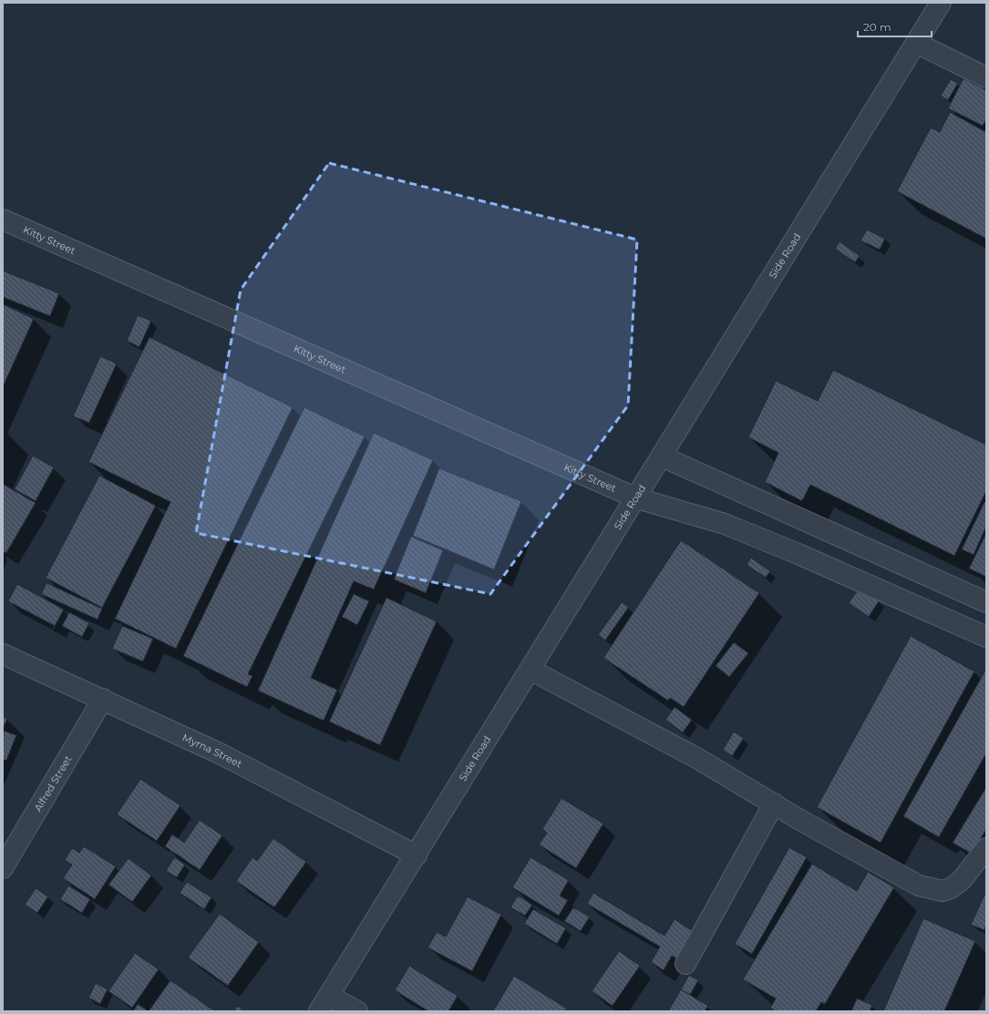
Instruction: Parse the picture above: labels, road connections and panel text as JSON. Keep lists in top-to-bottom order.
{
  "streets": {
    "street": [
      "Kitty Street",
      "Side Road",
      "Myrna Street",
      "Alfred Street"
    ]
  },
  "crossings": [
    ["Kitty Street", "Side Road"],
    ["Side Road", "Myrna Street"],
    ["Myrna Street", "Alfred Street"]
  ],
  "scale_bar": "20 m"
}
